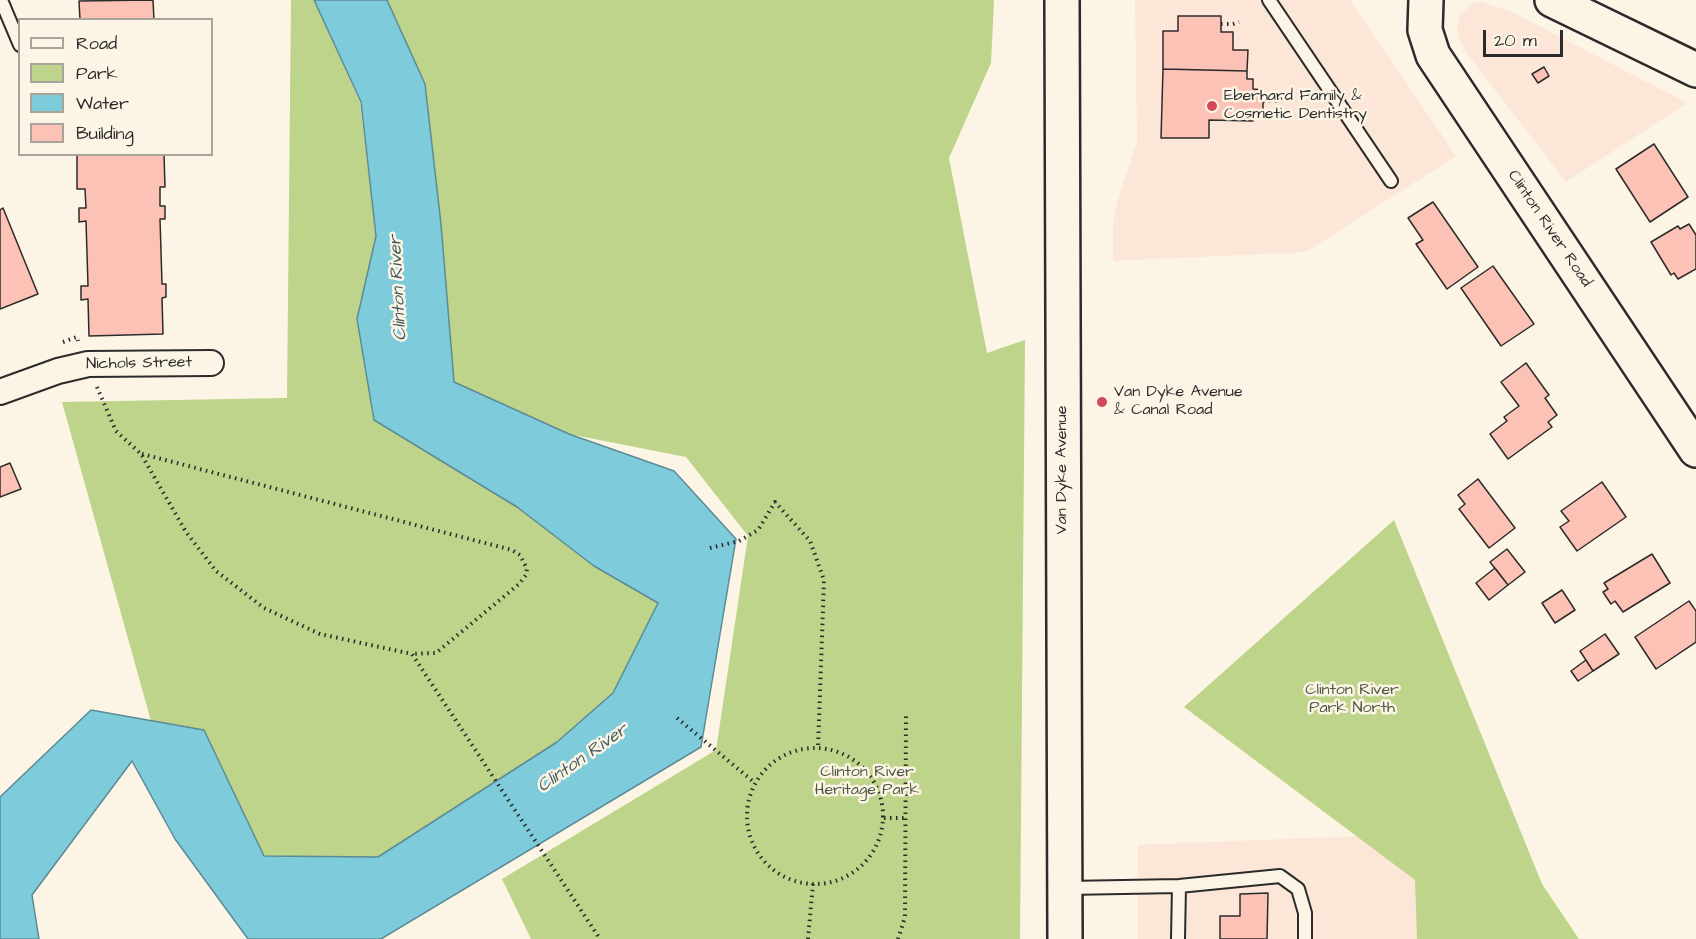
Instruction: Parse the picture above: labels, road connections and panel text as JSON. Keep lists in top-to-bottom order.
{
  "streets": {
    "main road": ["Clinton River Road", "Van Dyke Avenue"],
    "street": ["Nichols Street"]
  },
  "water": ["Clinton River"],
  "parks": ["Clinton River Park North", "Clinton River Heritage Park"],
  "places": ["Eberhard Family & Cosmetic Dentistry", "Van Dyke Avenue & Canal Road"],
  "legend": [
    "Road",
    "Park",
    "Water",
    "Building"
  ],
  "scale_bar": "20 m"
}
